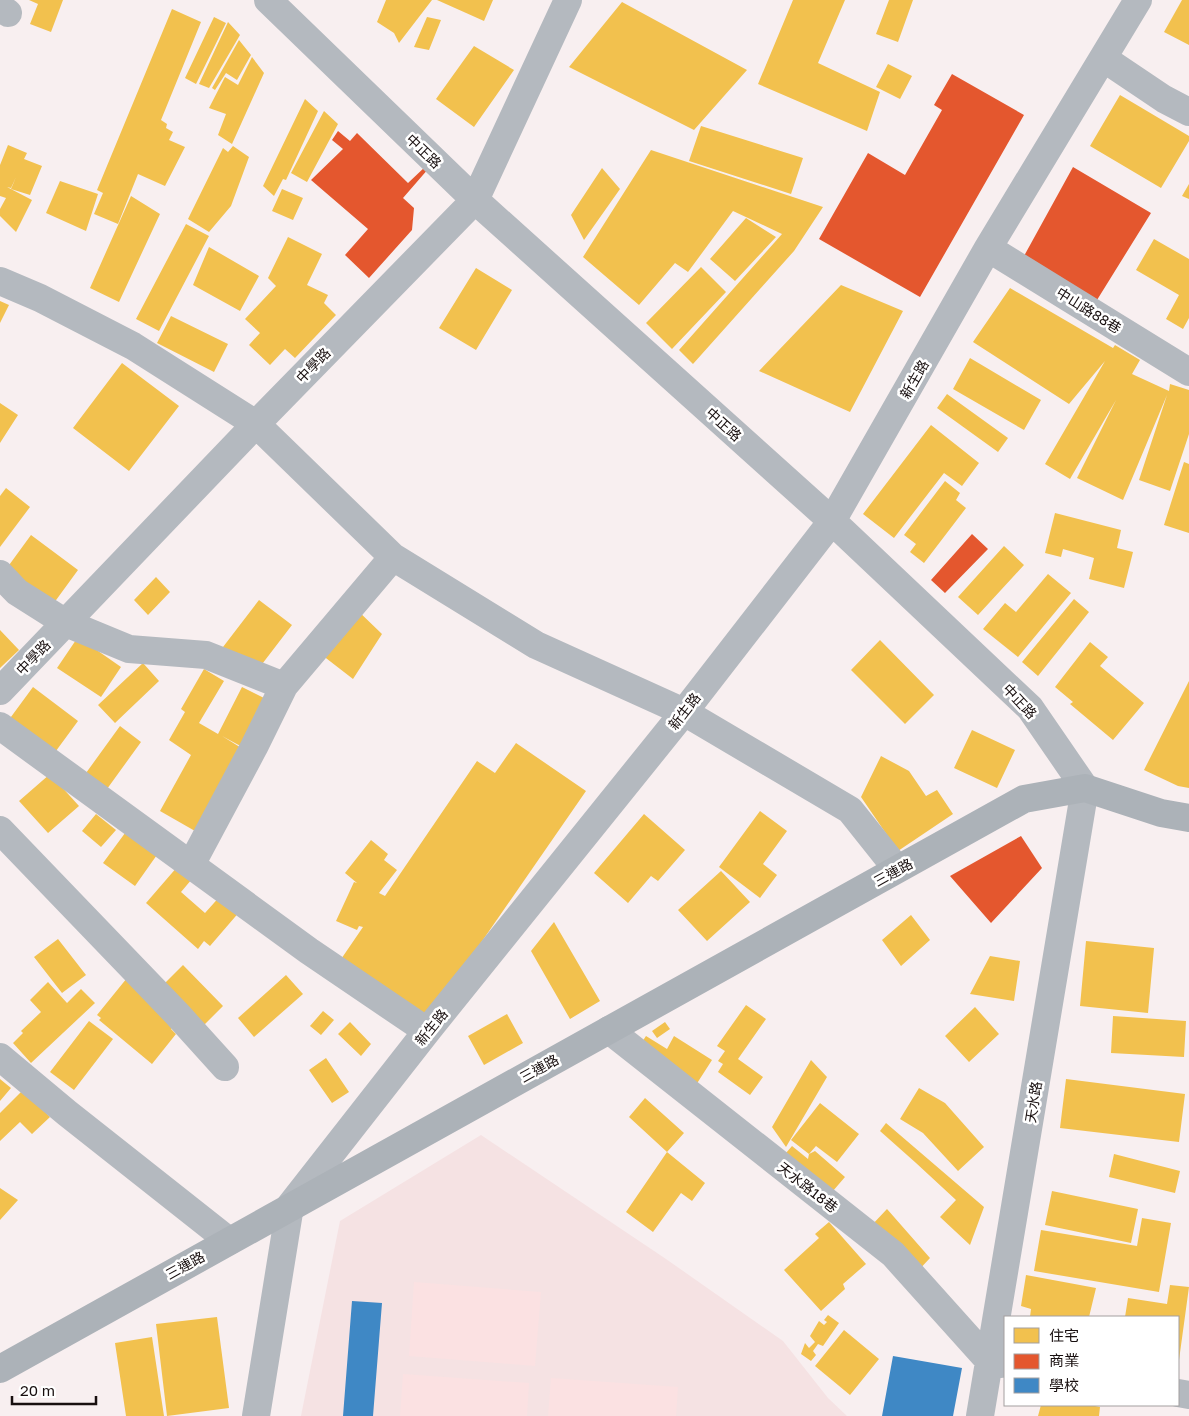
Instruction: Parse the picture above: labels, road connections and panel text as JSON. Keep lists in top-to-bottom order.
{
  "streets": {
    "main road": ["三連路"],
    "street": [
      "中正路",
      "中山路88巷",
      "中學路",
      "新生路",
      "天水路",
      "天水路18巷"
    ]
  },
  "crossings": [
    ["中正路", "中學路"],
    ["中正路", "新生路"],
    ["中正路", "三連路"],
    ["中正路", "天水路"],
    ["中山路88巷", "新生路"],
    ["新生路", "三連路"],
    ["三連路", "天水路"],
    ["三連路", "天水路18巷"],
    ["天水路", "天水路18巷"]
  ],
  "legend": ["住宅", "商業", "學校"],
  "scale_bar": "20 m"
}
